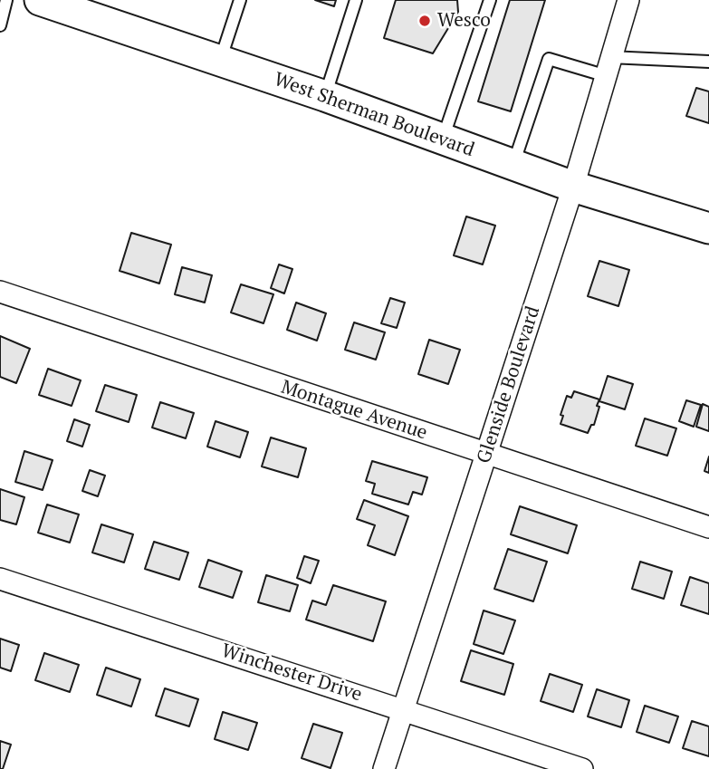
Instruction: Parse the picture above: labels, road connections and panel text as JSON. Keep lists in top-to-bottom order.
{
  "streets": {
    "main road": ["West Sherman Boulevard"],
    "street": ["Glenside Boulevard", "Montague Avenue", "Winchester Drive"]
  },
  "crossings": [
    ["West Sherman Boulevard", "Glenside Boulevard"],
    ["Glenside Boulevard", "Montague Avenue"],
    ["Glenside Boulevard", "Winchester Drive"]
  ],
  "places": ["Wesco"]
}
